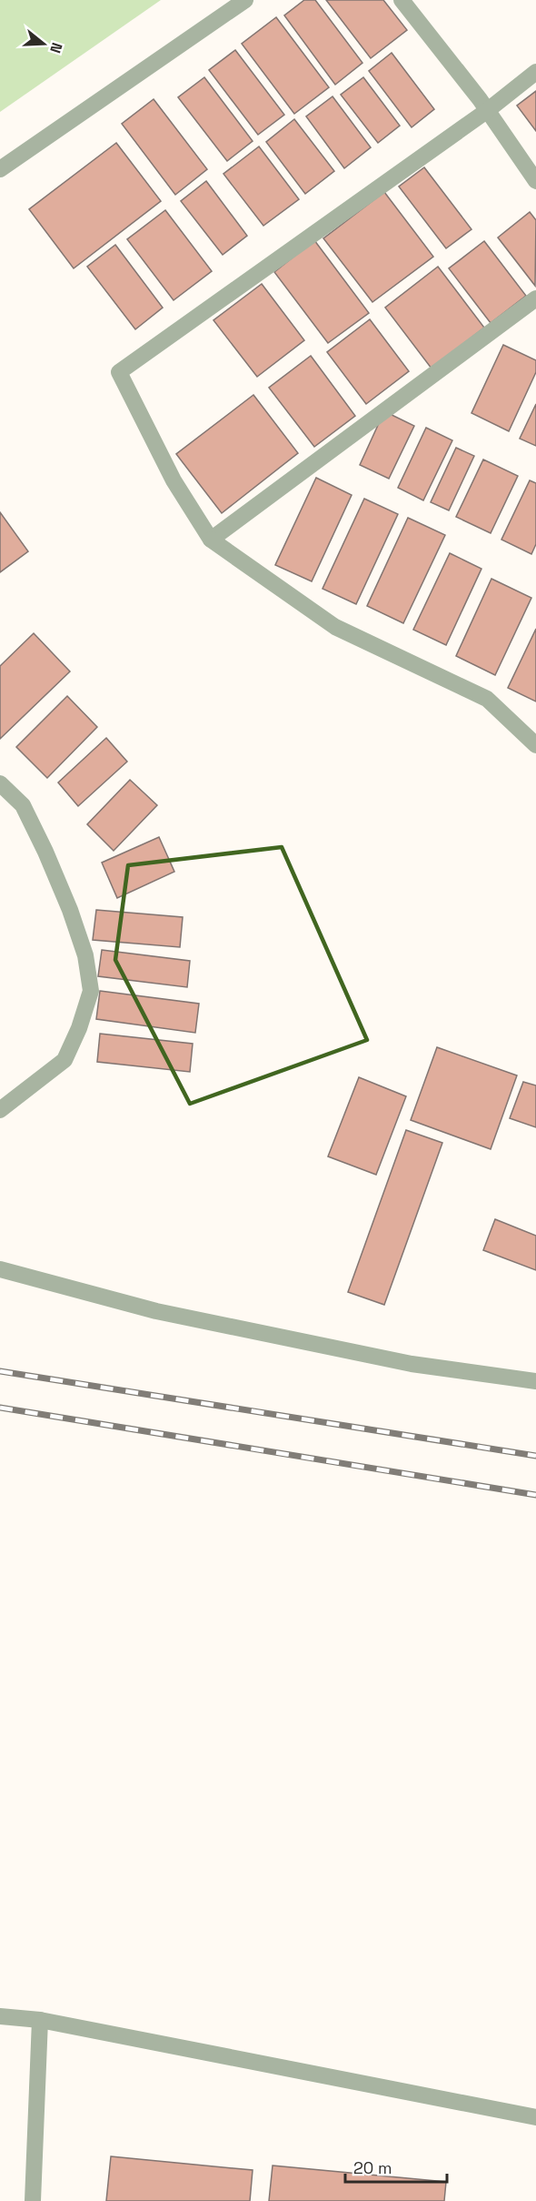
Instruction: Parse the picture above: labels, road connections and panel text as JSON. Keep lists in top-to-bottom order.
{
  "scale_bar": "20 m",
  "north": "right"
}
